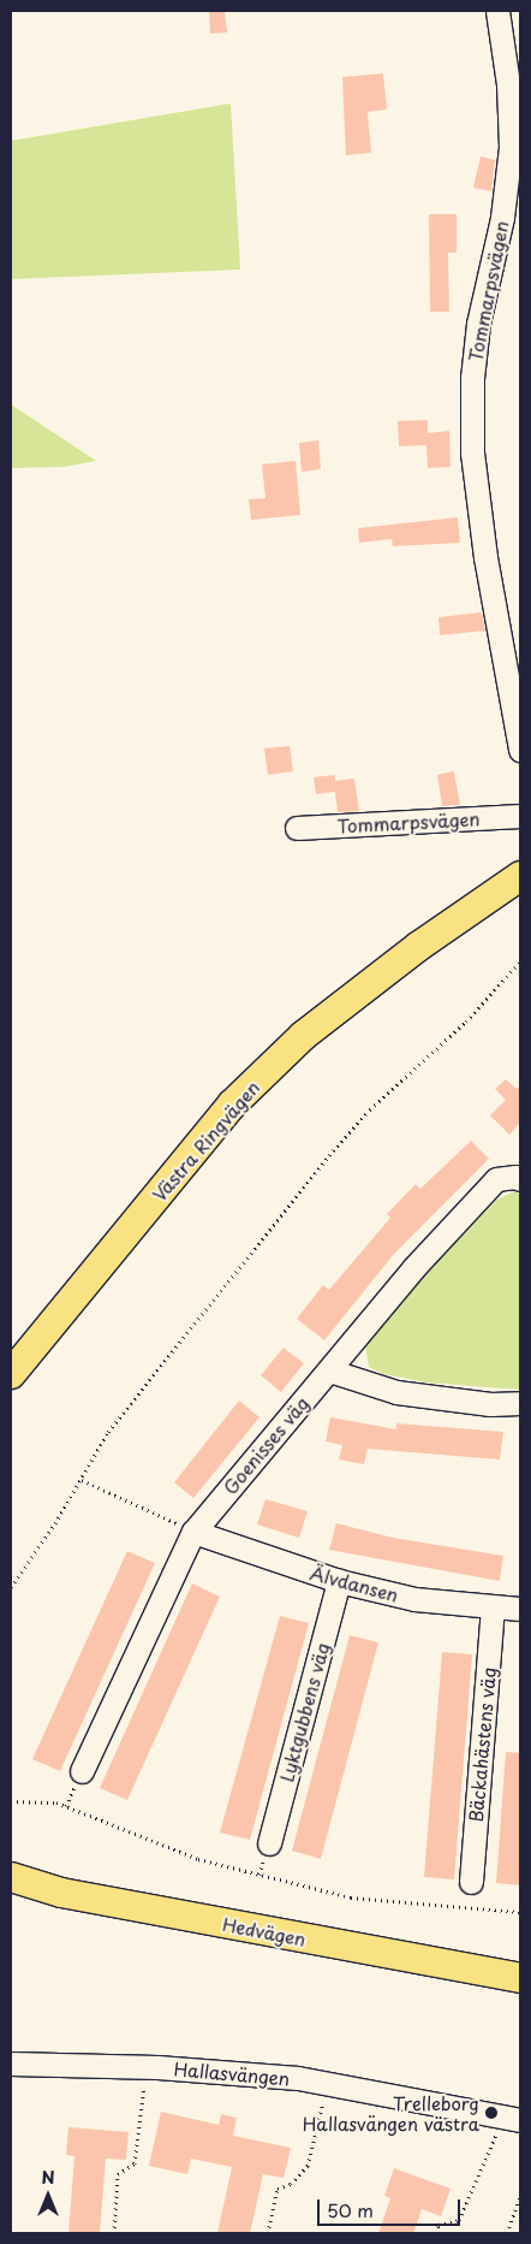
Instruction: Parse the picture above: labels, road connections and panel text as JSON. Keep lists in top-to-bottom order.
{
  "streets": {
    "main road": ["Västra Ringvägen", "Hedvägen"],
    "street": [
      "Tommarpsvägen",
      "Goenisses väg",
      "Älvdansen",
      "Lyktgubbens väg",
      "Bäckahästens väg",
      "Hallasvängen"
    ]
  },
  "crossings": [
    ["Goenisses väg", "Älvdansen"],
    ["Älvdansen", "Lyktgubbens väg"],
    ["Älvdansen", "Bäckahästens väg"]
  ],
  "places": ["Trelleborg Hallasvängen västra"],
  "scale_bar": "50 m",
  "north": "top"
}
